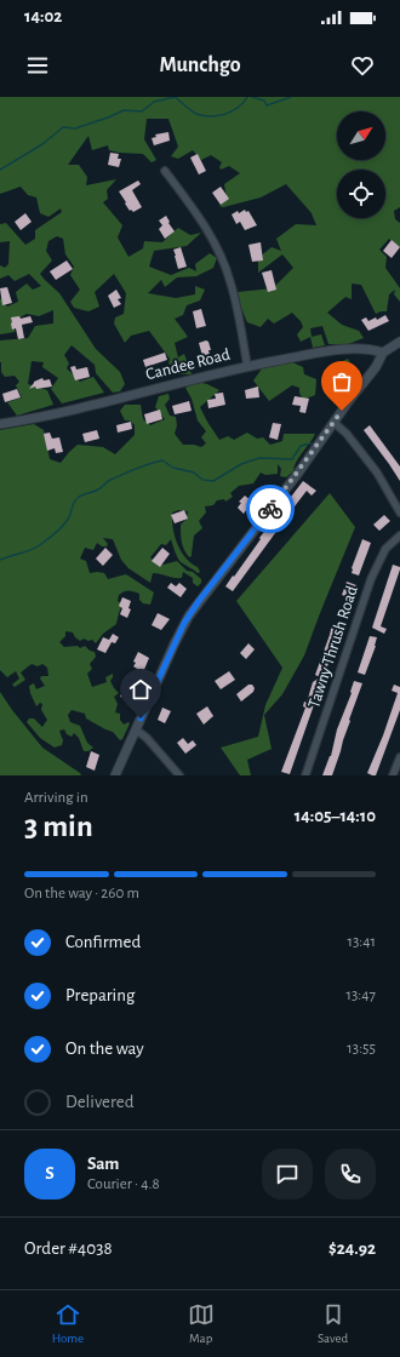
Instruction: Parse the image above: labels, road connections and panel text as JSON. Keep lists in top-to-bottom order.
{
  "streets": {
    "street": ["Candee Road", "Tawny Thrush Road"]
  },
  "north": "top right",
  "page": {
    "status": "14:02",
    "header": "Munchgo",
    "heading": ["3 min", "Arriving in", "14:05–14:10"],
    "panel": [
      "Sam",
      "Courier · 4.8",
      "Order #4038",
      "$24.92"
    ],
    "bar": "On the way · 260 m",
    "list": [
      ["Confirmed", "13:41"],
      ["Preparing", "13:47"],
      ["On the way", "13:55"],
      "Delivered"
    ],
    "round": "S",
    "tabs": ["Home", "Map", "Saved"]
  }
}
